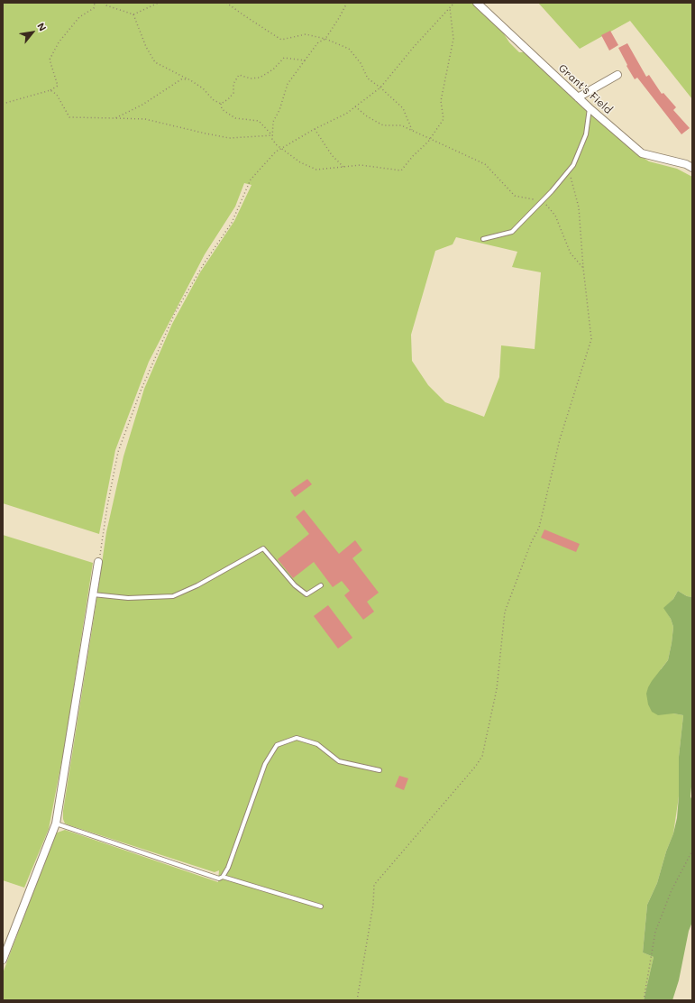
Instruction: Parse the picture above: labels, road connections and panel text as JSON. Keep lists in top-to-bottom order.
{
  "streets": {
    "street": ["Grant's Field"]
  },
  "north": "top right"
}
